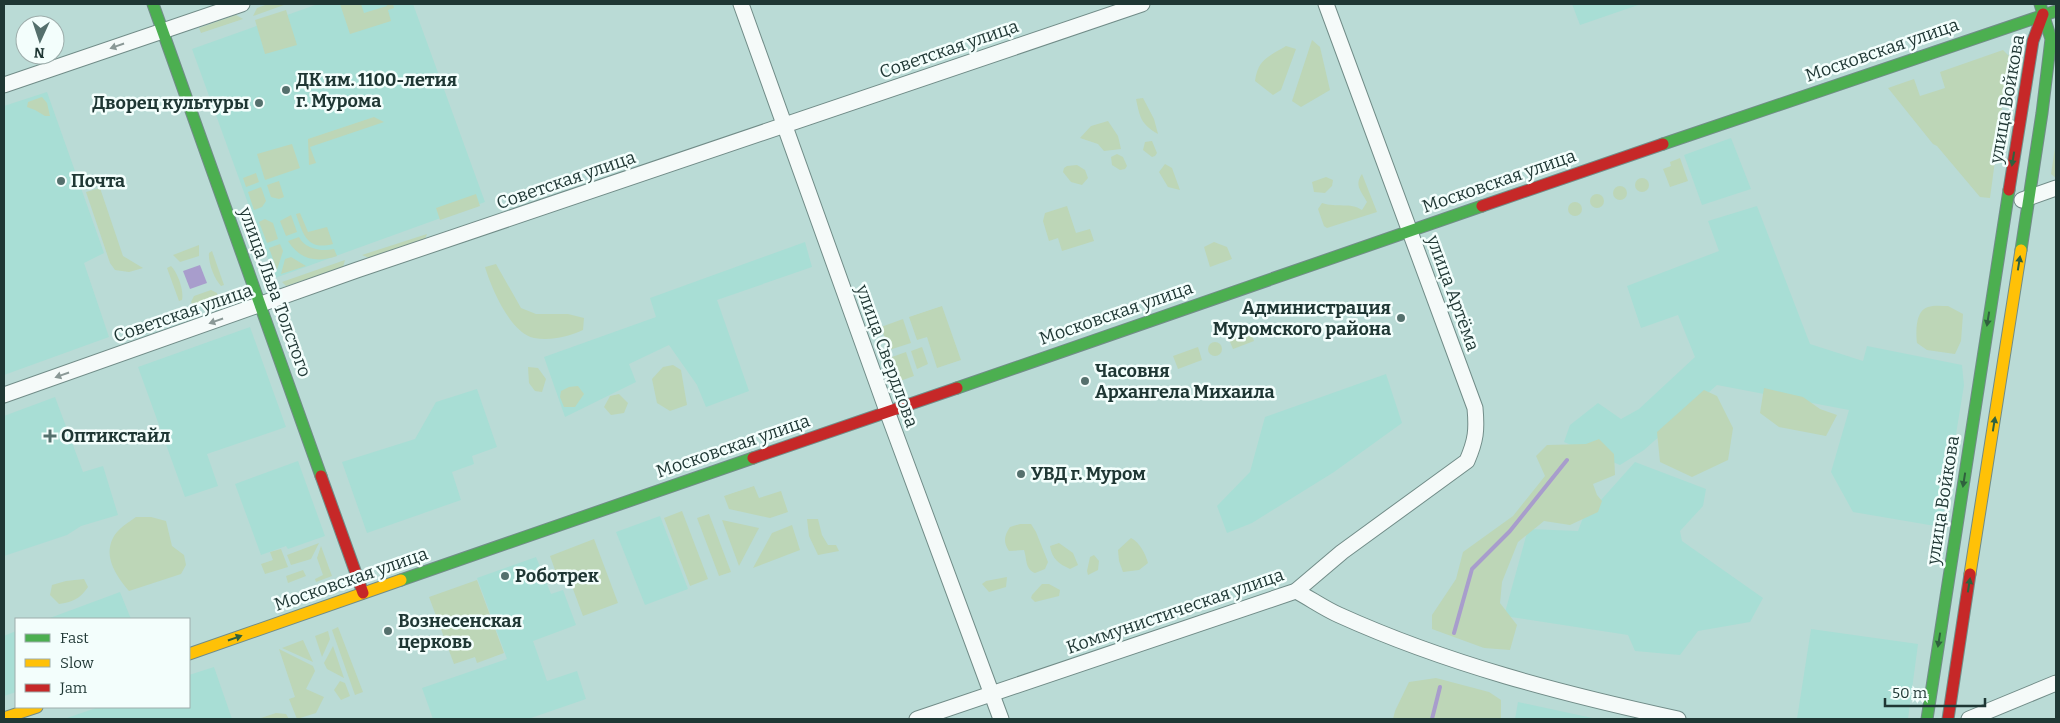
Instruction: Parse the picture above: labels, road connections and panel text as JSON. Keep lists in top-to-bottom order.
{
  "streets": {
    "street": [
      "Советская улица",
      "Московская улица",
      "улица Войкова",
      "улица Льва Толстого",
      "улица Артёма",
      "улица Свердлова",
      "Коммунистическая улица"
    ]
  },
  "crossings": [
    ["Советская улица", "улица Льва Толстого"],
    ["Советская улица", "улица Свердлова"],
    ["Московская улица", "улица Войкова"],
    ["Московская улица", "улица Льва Толстого"],
    ["Московская улица", "улица Артёма"],
    ["Московская улица", "улица Свердлова"],
    ["улица Артёма", "Коммунистическая улица"],
    ["улица Свердлова", "Коммунистическая улица"]
  ],
  "places": {
    "other": [
      "ДК им. 1100-летия г. Мурома",
      "Дворец культуры",
      "Почта",
      "Администрация Муромского района",
      "Часовня Архангела Михаила",
      "УВД г. Муром",
      "Роботрек",
      "Вознесенская церковь"
    ],
    "health": ["Оптикстайл"]
  },
  "legend": ["Fast", "Slow", "Jam"],
  "scale_bar": "50 m",
  "north": "bottom"
}
